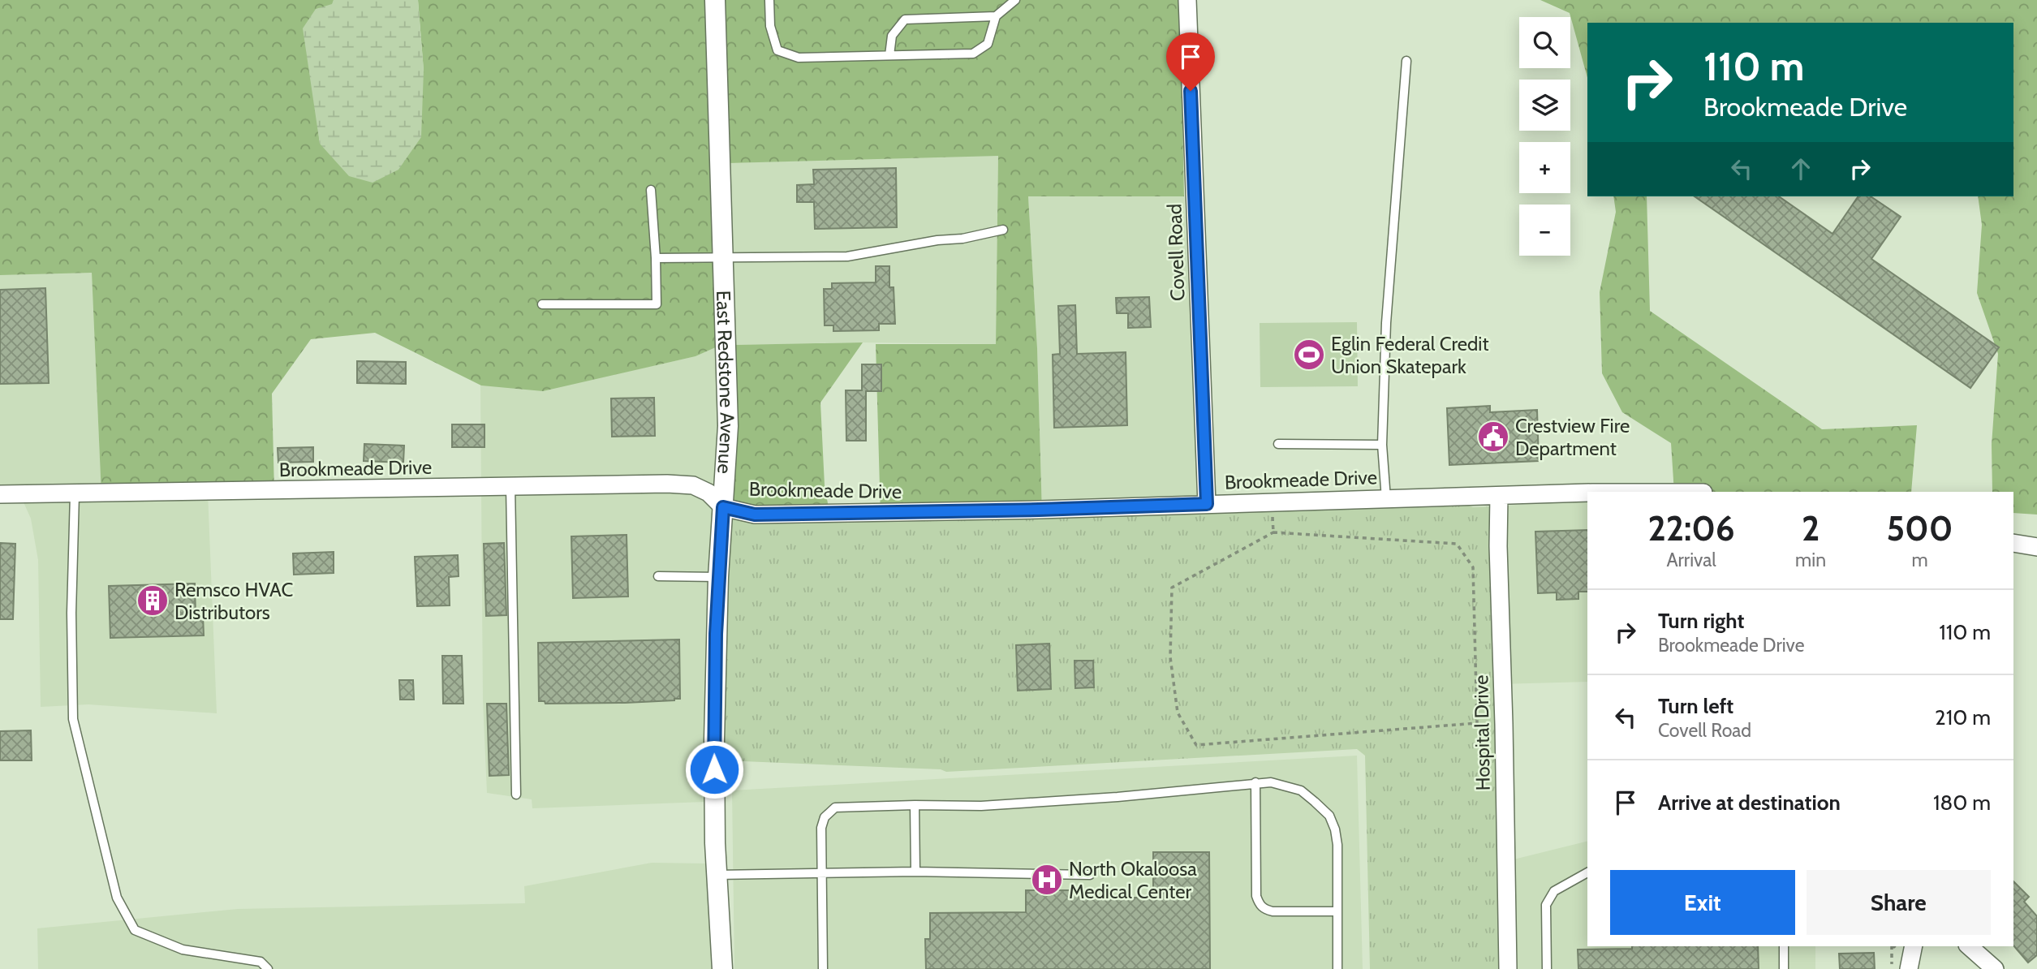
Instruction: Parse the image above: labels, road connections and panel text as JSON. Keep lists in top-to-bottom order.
{
  "streets": {
    "street": [
      "Covell Road",
      "East Redstone Avenue",
      "Brookmeade Drive",
      "Hospital Drive"
    ]
  },
  "crossings": [
    ["Covell Road", "Brookmeade Drive"],
    ["East Redstone Avenue", "Brookmeade Drive"],
    ["Brookmeade Drive", "Hospital Drive"]
  ],
  "places": {
    "sports": ["Eglin Federal Credit Union Skatepark"],
    "public building": ["Crestview Fire Department"],
    "building": ["Remsco HVAC Distributors"],
    "hospital": ["North Okaloosa Medical Center"]
  },
  "page": {
    "map_buttons": ["+", "−"],
    "turn": ["110 m", "Brookmeade Drive"],
    "eta": [
      "22:06",
      "Arrival",
      "2",
      "min",
      "500",
      "m"
    ],
    "list": [
      {
        "name": "Turn right",
        "note": "Brookmeade Drive",
        "value": "110 m"
      },
      {
        "name": "Turn left",
        "note": "Covell Road",
        "value": "210 m"
      },
      {
        "name": "Arrive at destination",
        "value": "180 m"
      }
    ],
    "buttons": ["Exit", "Share"]
  }
}
